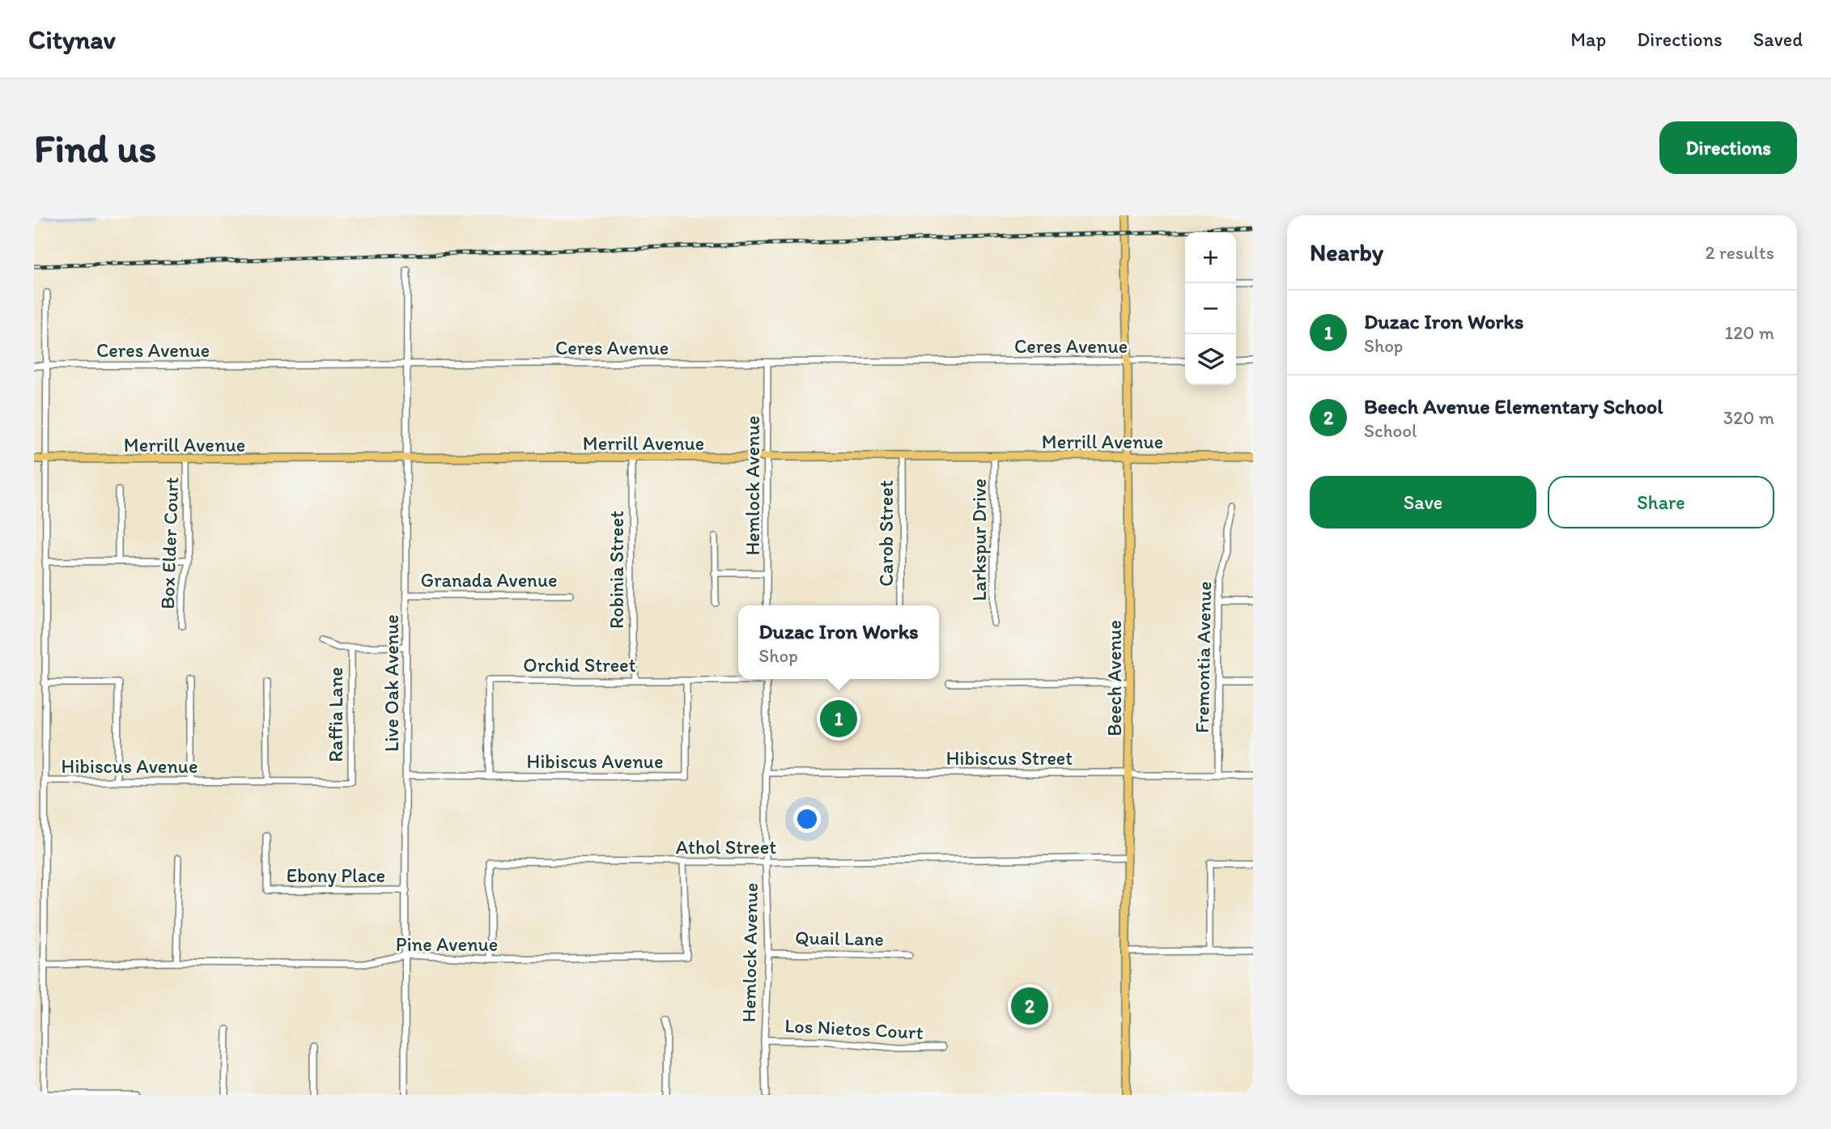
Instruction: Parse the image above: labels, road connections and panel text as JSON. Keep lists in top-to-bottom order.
{
  "streets": {
    "main road": ["Merrill Avenue", "Beech Avenue"],
    "street": [
      "Ceres Avenue",
      "Hemlock Avenue",
      "Carob Street",
      "Larkspur Drive",
      "Box Elder Court",
      "Robinia Street",
      "Granada Avenue",
      "Fremontia Avenue",
      "Orchid Street",
      "Live Oak Avenue",
      "Raffia Lane",
      "Hibiscus Street",
      "Hibiscus Avenue",
      "Athol Street",
      "Ebony Place",
      "Quail Lane",
      "Pine Avenue",
      "Los Nietos Court"
    ]
  },
  "crossings": [
    ["Ceres Avenue", "Hemlock Avenue"],
    ["Ceres Avenue", "Beech Avenue"],
    ["Ceres Avenue", "Live Oak Avenue"],
    ["Merrill Avenue", "Hemlock Avenue"],
    ["Merrill Avenue", "Carob Street"],
    ["Merrill Avenue", "Larkspur Drive"],
    ["Merrill Avenue", "Box Elder Court"],
    ["Merrill Avenue", "Robinia Street"],
    ["Merrill Avenue", "Beech Avenue"],
    ["Merrill Avenue", "Live Oak Avenue"],
    ["Hemlock Avenue", "Hibiscus Street"],
    ["Hemlock Avenue", "Athol Street"],
    ["Hemlock Avenue", "Quail Lane"],
    ["Hemlock Avenue", "Los Nietos Court"],
    ["Robinia Street", "Orchid Street"],
    ["Granada Avenue", "Live Oak Avenue"],
    ["Fremontia Avenue", "Hibiscus Street"],
    ["Orchid Street", "Hibiscus Avenue"],
    ["Beech Avenue", "Hibiscus Street"],
    ["Beech Avenue", "Athol Street"],
    ["Live Oak Avenue", "Hibiscus Avenue"],
    ["Live Oak Avenue", "Ebony Place"],
    ["Live Oak Avenue", "Pine Avenue"],
    ["Raffia Lane", "Hibiscus Avenue"],
    ["Athol Street", "Pine Avenue"]
  ],
  "page": {
    "header": "Citynav",
    "nav": ["Map", "Directions", "Saved"],
    "buttons": [
      "Directions",
      ["Save", "Share"]
    ],
    "title": "Find us",
    "heading": ["Nearby", "2 results"],
    "map_buttons": ["+", "−"],
    "list": [
      {
        "mark": "1",
        "name": "Duzac Iron Works",
        "note": "Shop",
        "value": "120 m"
      },
      {
        "mark": "2",
        "name": "Beech Avenue Elementary School",
        "note": "School",
        "value": "320 m"
      }
    ],
    "popup": ["Duzac Iron Works", "Shop"],
    "pins": ["1", "2"]
  }
}
